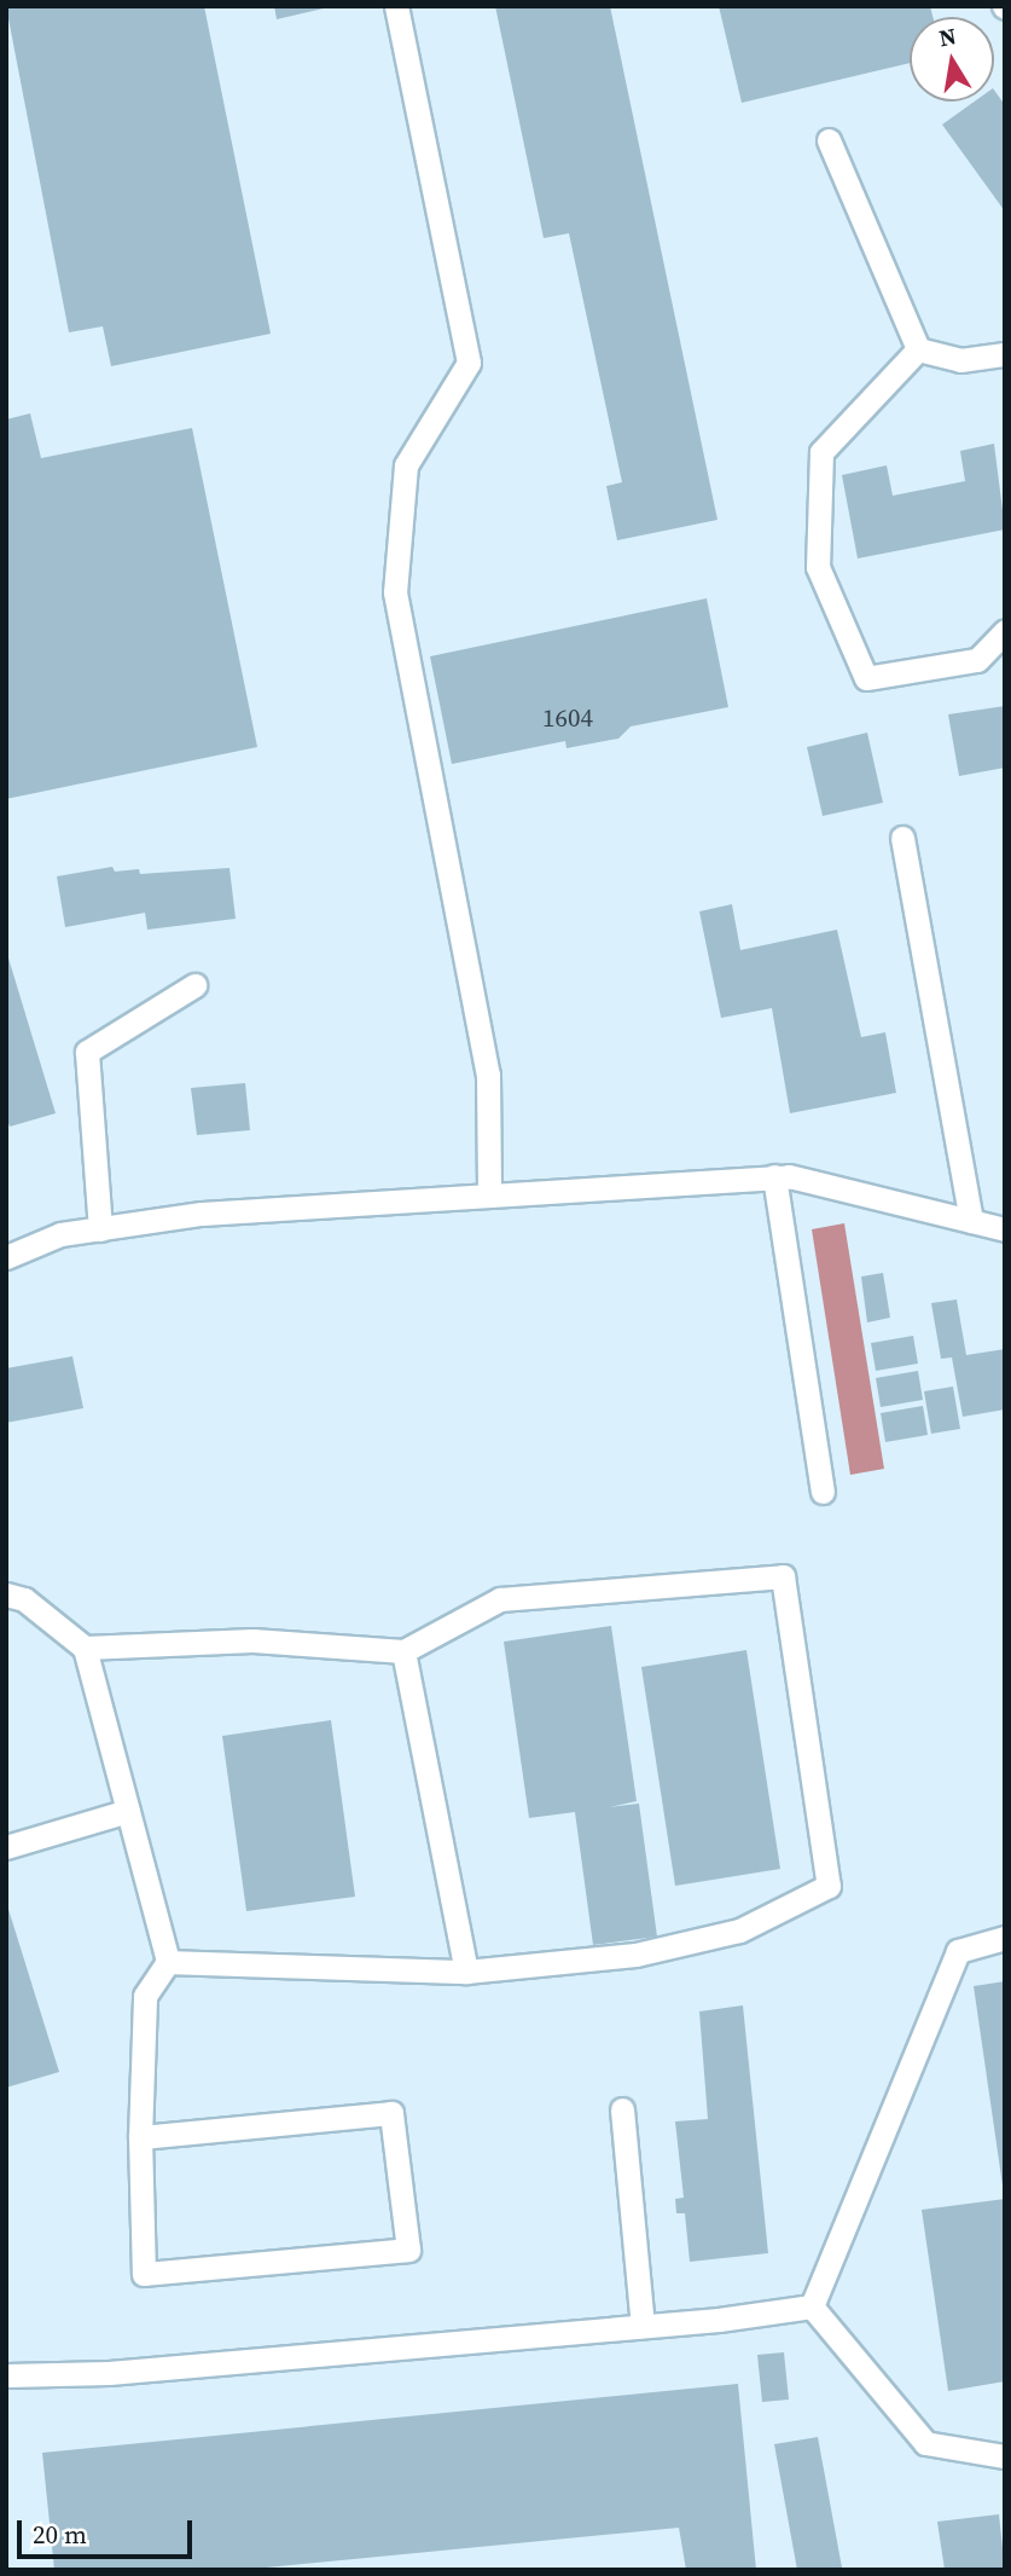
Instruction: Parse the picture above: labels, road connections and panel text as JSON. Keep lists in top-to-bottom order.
{
  "house_numbers": ["1604"],
  "scale_bar": "20 m",
  "north": "top"
}
